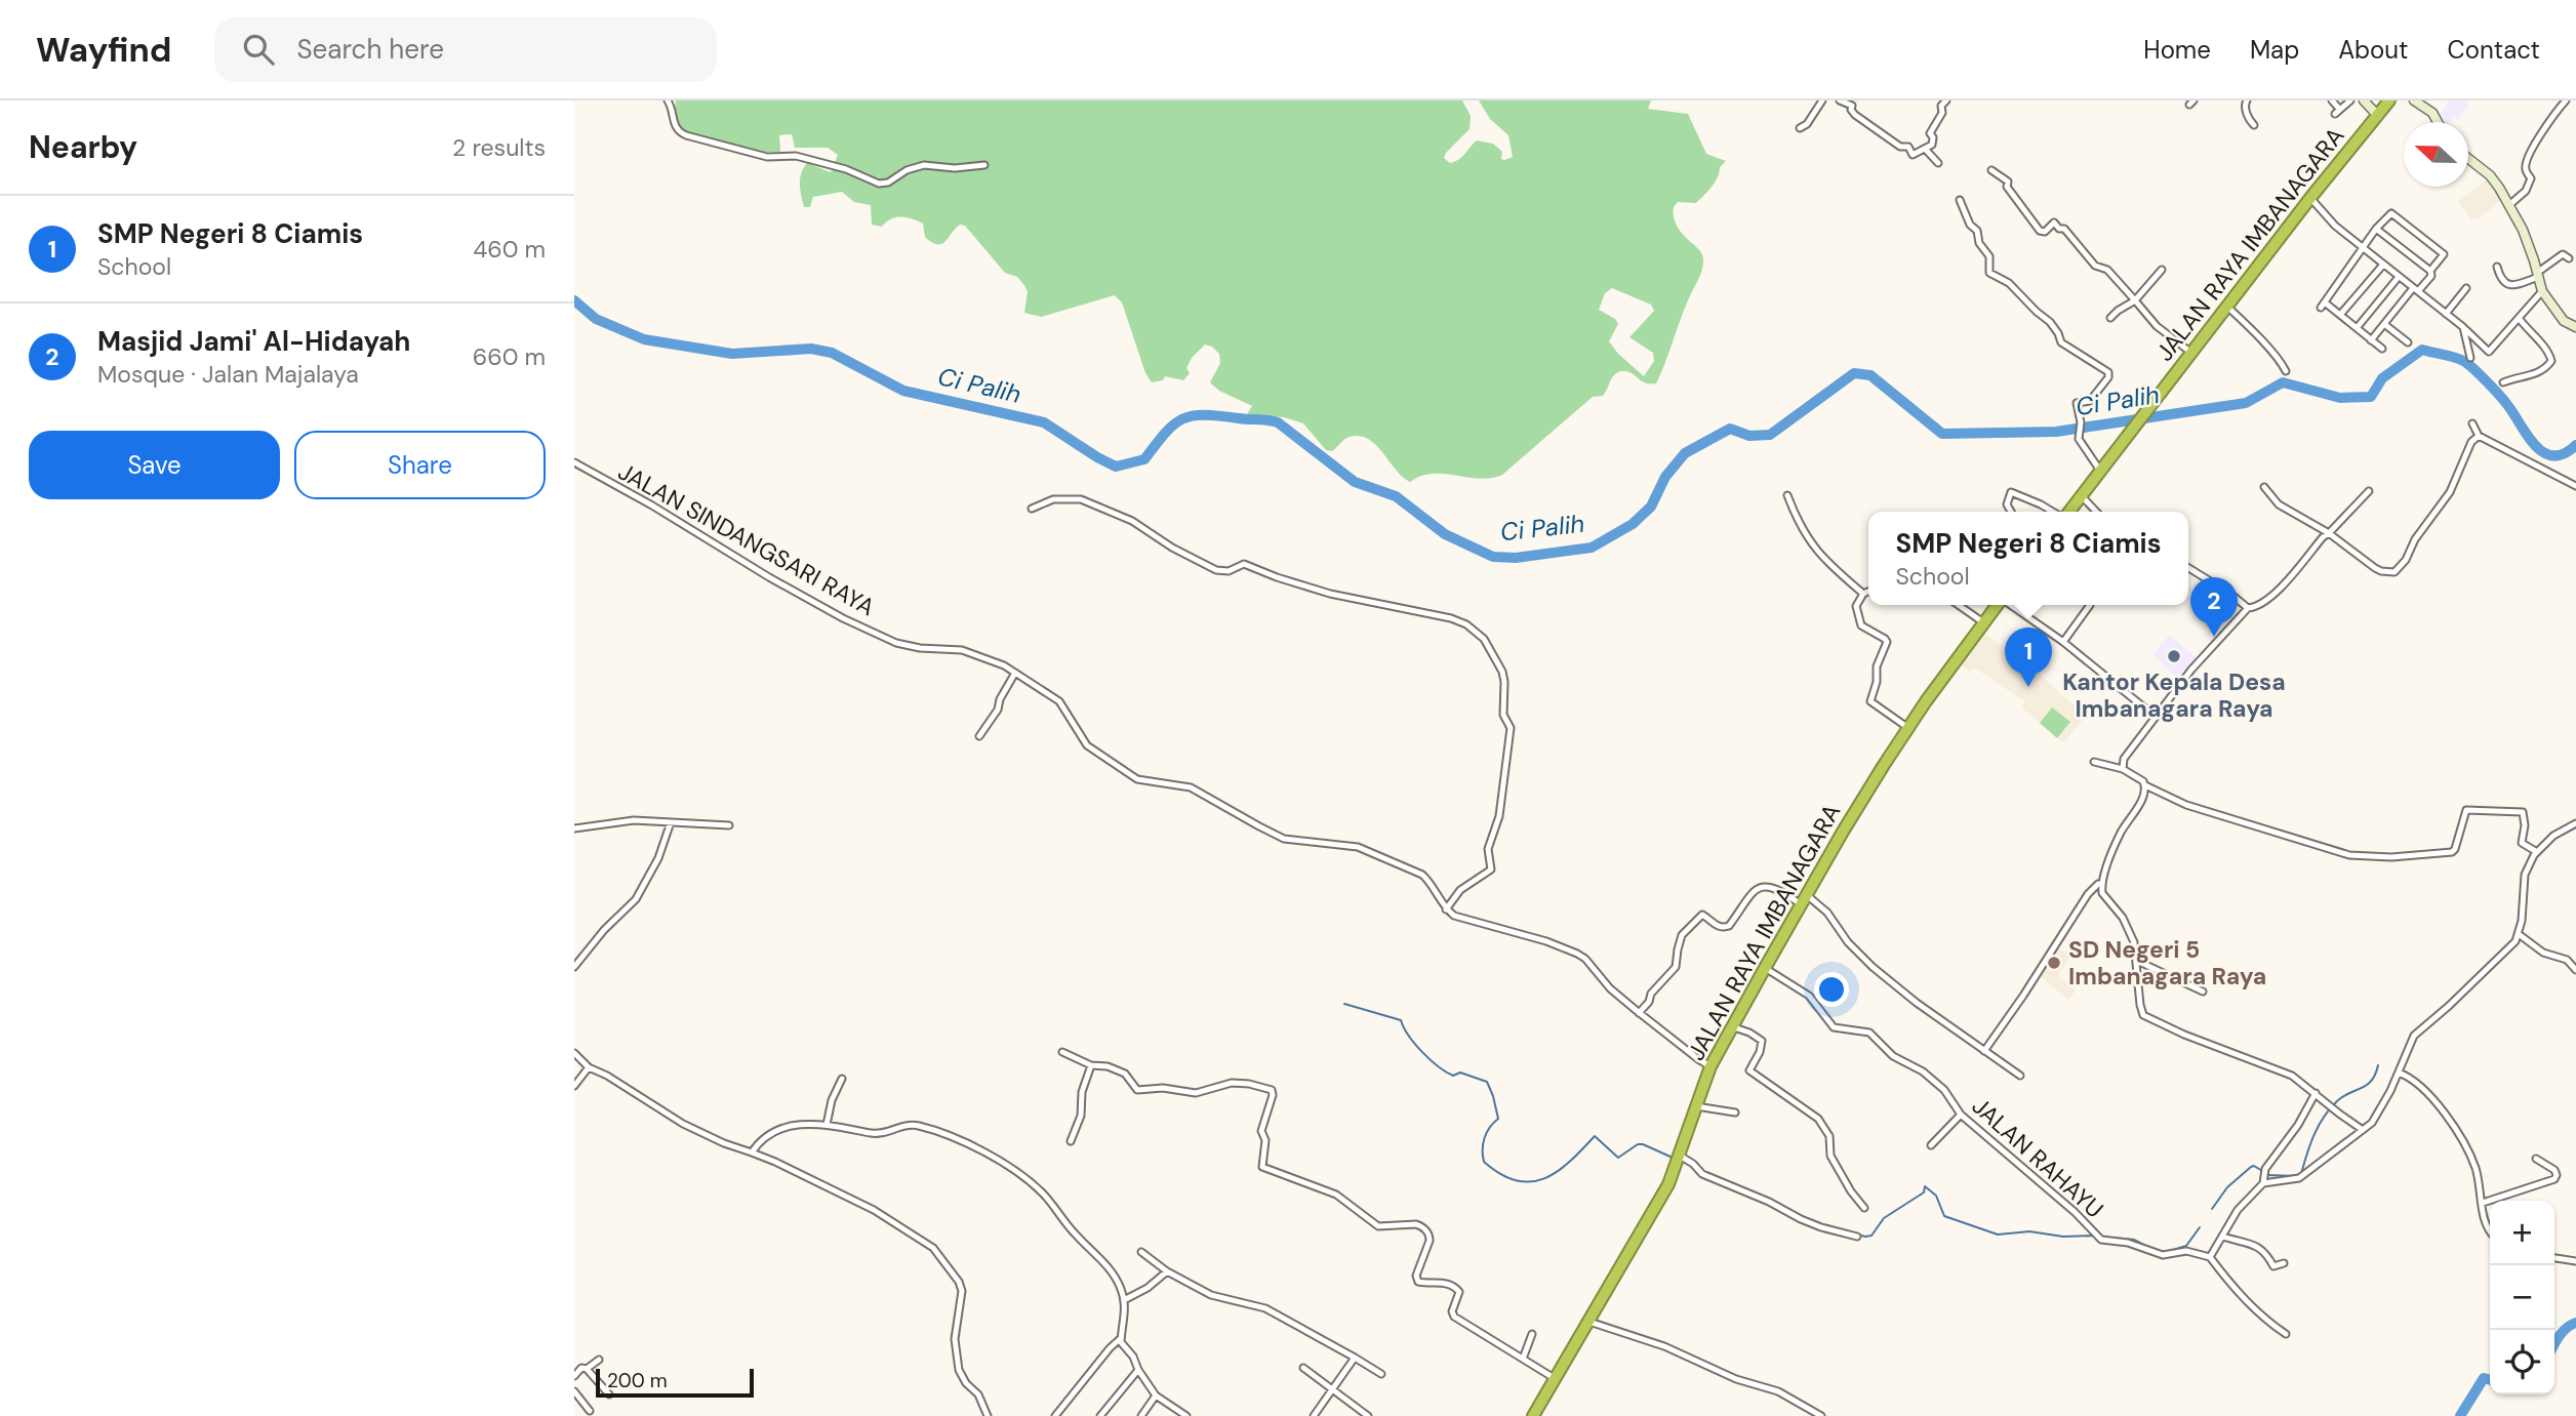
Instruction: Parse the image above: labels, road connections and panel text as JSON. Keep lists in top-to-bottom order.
{
  "streets": {
    "highway": ["JALAN RAYA IMBANAGARA"],
    "street": ["JALAN SINDANGSARI RAYA", "JALAN RAHAYU"]
  },
  "crossings": [
    ["JALAN RAYA IMBANAGARA", "JALAN RAHAYU"]
  ],
  "water": ["Ci Palih"],
  "places": ["Kantor Kepala Desa Imbanagara Raya", "SD Negeri 5 Imbanagara Raya"],
  "scale_bar": "200 m",
  "north": "left",
  "page": {
    "header": "Wayfind",
    "search": "Search here",
    "nav": [
      "Home",
      "Map",
      "About",
      "Contact"
    ],
    "heading": ["Nearby", "2 results"],
    "list": [
      {
        "mark": "1",
        "name": "SMP Negeri 8 Ciamis",
        "note": "School",
        "value": "460 m"
      },
      {
        "mark": "2",
        "name": "Masjid Jami' Al-Hidayah",
        "note": "Mosque · Jalan Majalaya",
        "value": "660 m"
      }
    ],
    "buttons": ["Save", "Share"],
    "popup": ["SMP Negeri 8 Ciamis", "School"],
    "pins": ["2", "1"],
    "map_buttons": ["+", "−"],
    "scale": "200 m"
  }
}
